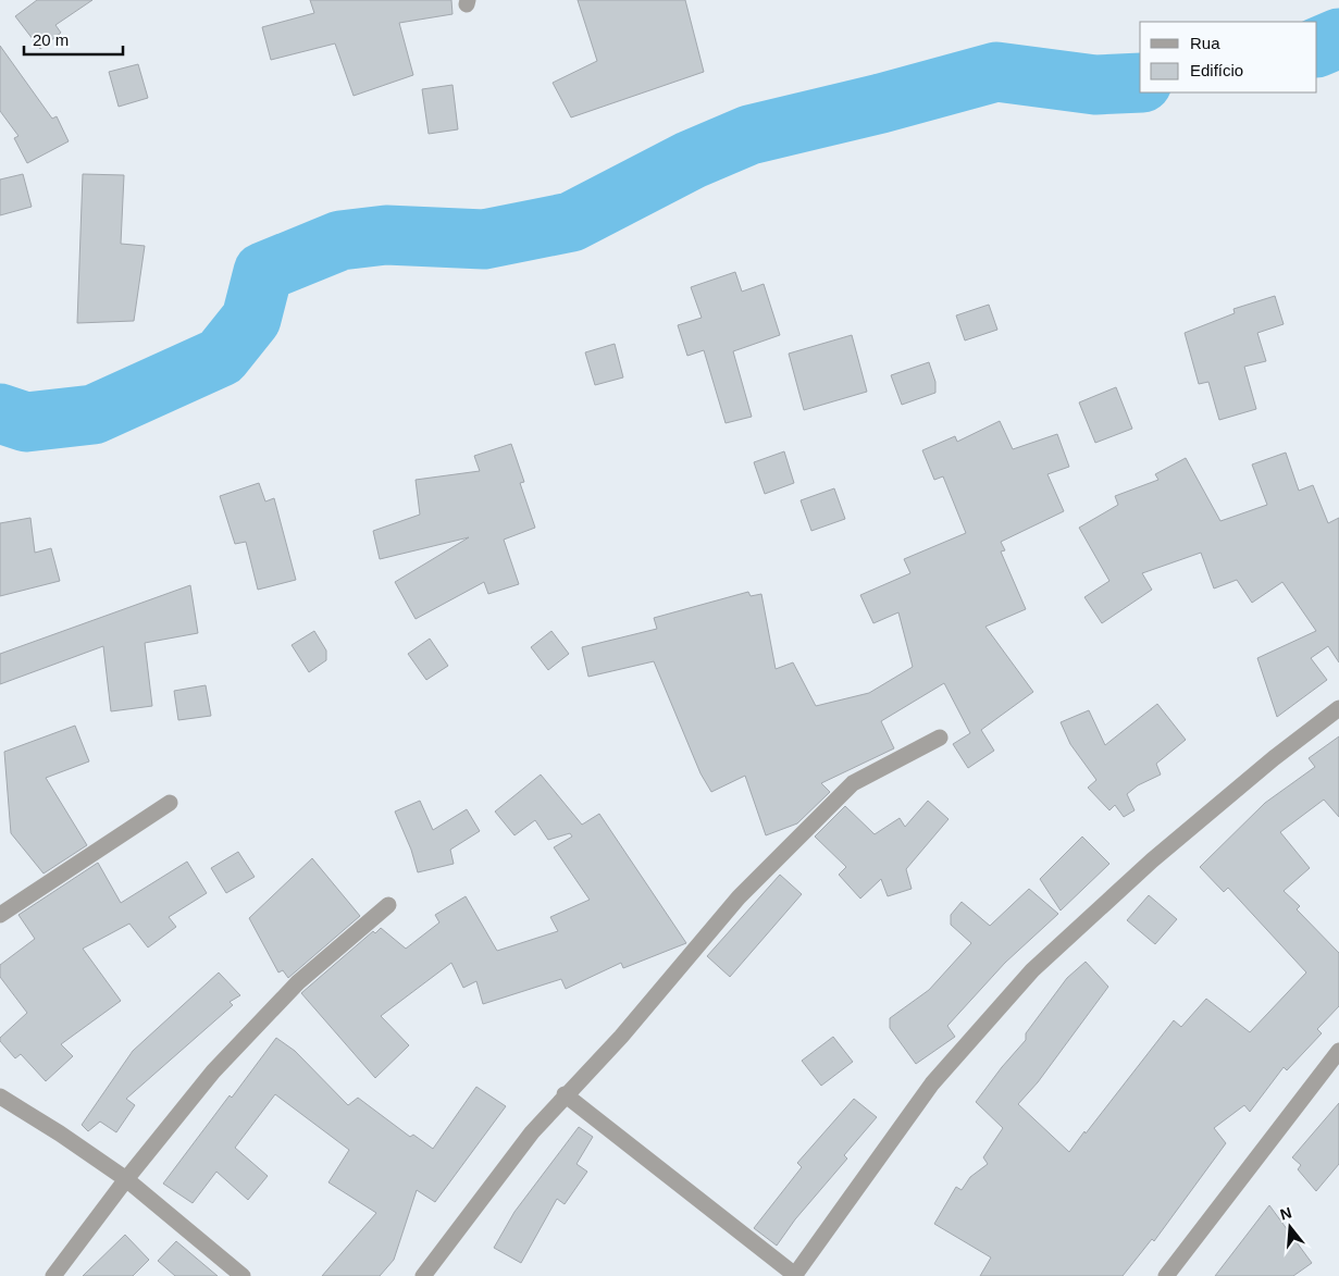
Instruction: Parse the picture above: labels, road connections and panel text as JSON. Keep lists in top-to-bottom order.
{
  "legend": ["Rua", "Edifício"],
  "scale_bar": "20 m",
  "north": "top"
}
